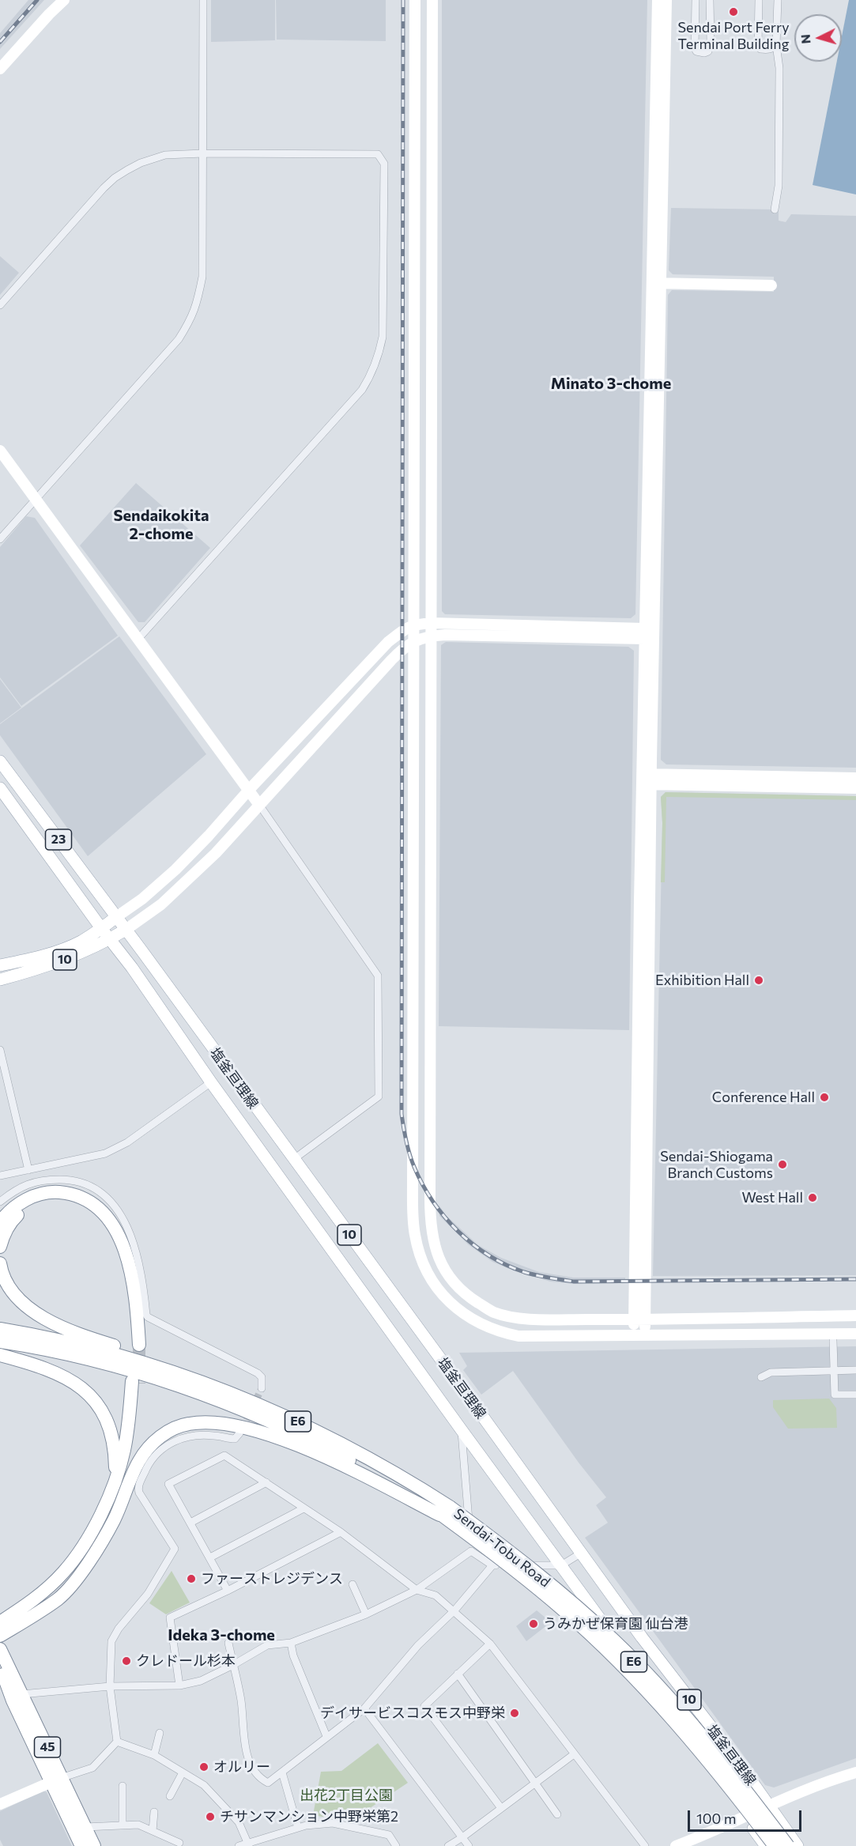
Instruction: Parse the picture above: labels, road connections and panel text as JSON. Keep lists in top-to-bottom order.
{
  "streets": {
    "highway": ["E6", "Sendai-Tobu Road", "45"],
    "main road": ["23", "10", "塩釜亘理線"]
  },
  "crossings": [
    ["23", "10"],
    ["23", "塩釜亘理線"],
    ["10", "塩釜亘理線"],
    ["E6", "Sendai-Tobu Road"]
  ],
  "districts": ["Minato 3-chome", "Sendaikokita 2-chome", "Ideka 3-chome"],
  "parks": ["出花2丁目公園"],
  "places": [
    "Sendai Port Ferry Terminal Building",
    "Exhibition Hall",
    "Conference Hall",
    "Sendai-Shiogama Branch Customs",
    "West Hall",
    "ファーストレジデンス",
    "うみかぜ保育園 仙台港",
    "クレドール杉本",
    "デイサービスコスモス中野栄",
    "オルリー",
    "チサンマンション中野栄第2"
  ],
  "scale_bar": "100 m",
  "north": "left"
}
